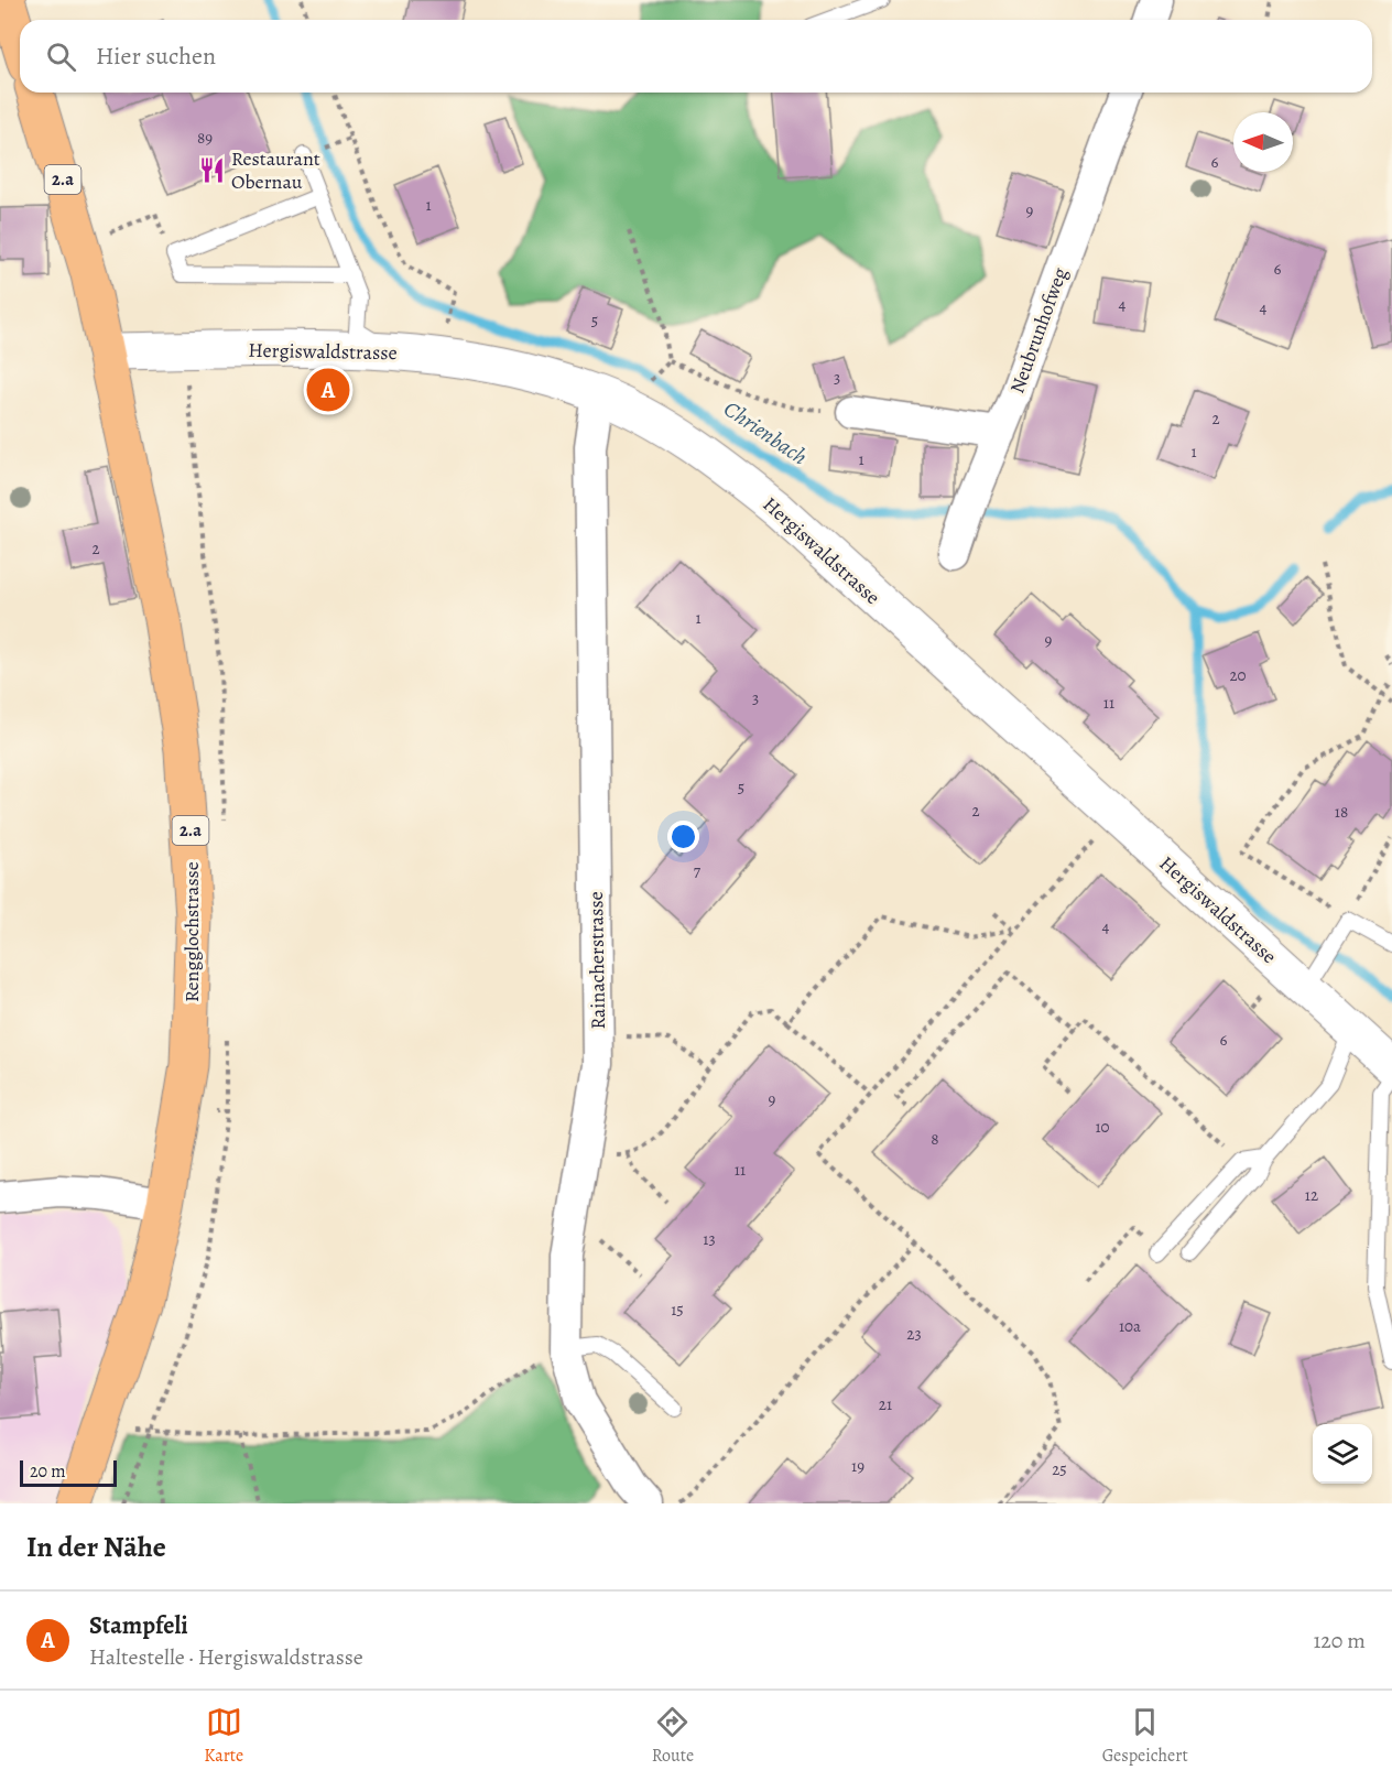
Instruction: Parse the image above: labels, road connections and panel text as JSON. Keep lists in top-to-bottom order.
{
  "streets": {
    "main road": ["2.a", "Rengglochstrasse"],
    "street": ["Neubrunhofweg", "Hergiswaldstrasse", "Rainacherstrasse"]
  },
  "crossings": [
    ["2.a", "Hergiswaldstrasse"],
    ["2.a", "Rengglochstrasse"],
    ["Hergiswaldstrasse", "Rengglochstrasse"],
    ["Hergiswaldstrasse", "Rainacherstrasse"]
  ],
  "water": ["Chrienbach"],
  "places": {
    "restaurant": ["Restaurant Obernau"]
  },
  "house_numbers": [
    "89",
    "6",
    "1",
    "9",
    "6",
    "4",
    "4",
    "5",
    "3",
    "2",
    "1",
    "1",
    "2",
    "1",
    "9",
    "20",
    "3",
    "11",
    "5",
    "2",
    "18",
    "7",
    "4",
    "6",
    "9",
    "10",
    "8",
    "11",
    "12",
    "13",
    "15",
    "10a",
    "23",
    "21",
    "19",
    "25"
  ],
  "scale_bar": "20 m",
  "north": "left",
  "page": {
    "search": "Hier suchen",
    "pins": "A",
    "scale": "20 m",
    "heading": "In der Nähe",
    "list": [
      {
        "mark": "A",
        "name": "Stampfeli",
        "note": "Haltestelle · Hergiswaldstrasse",
        "value": "120 m"
      }
    ],
    "nav": ["Karte", "Route", "Gespeichert"]
  }
}
